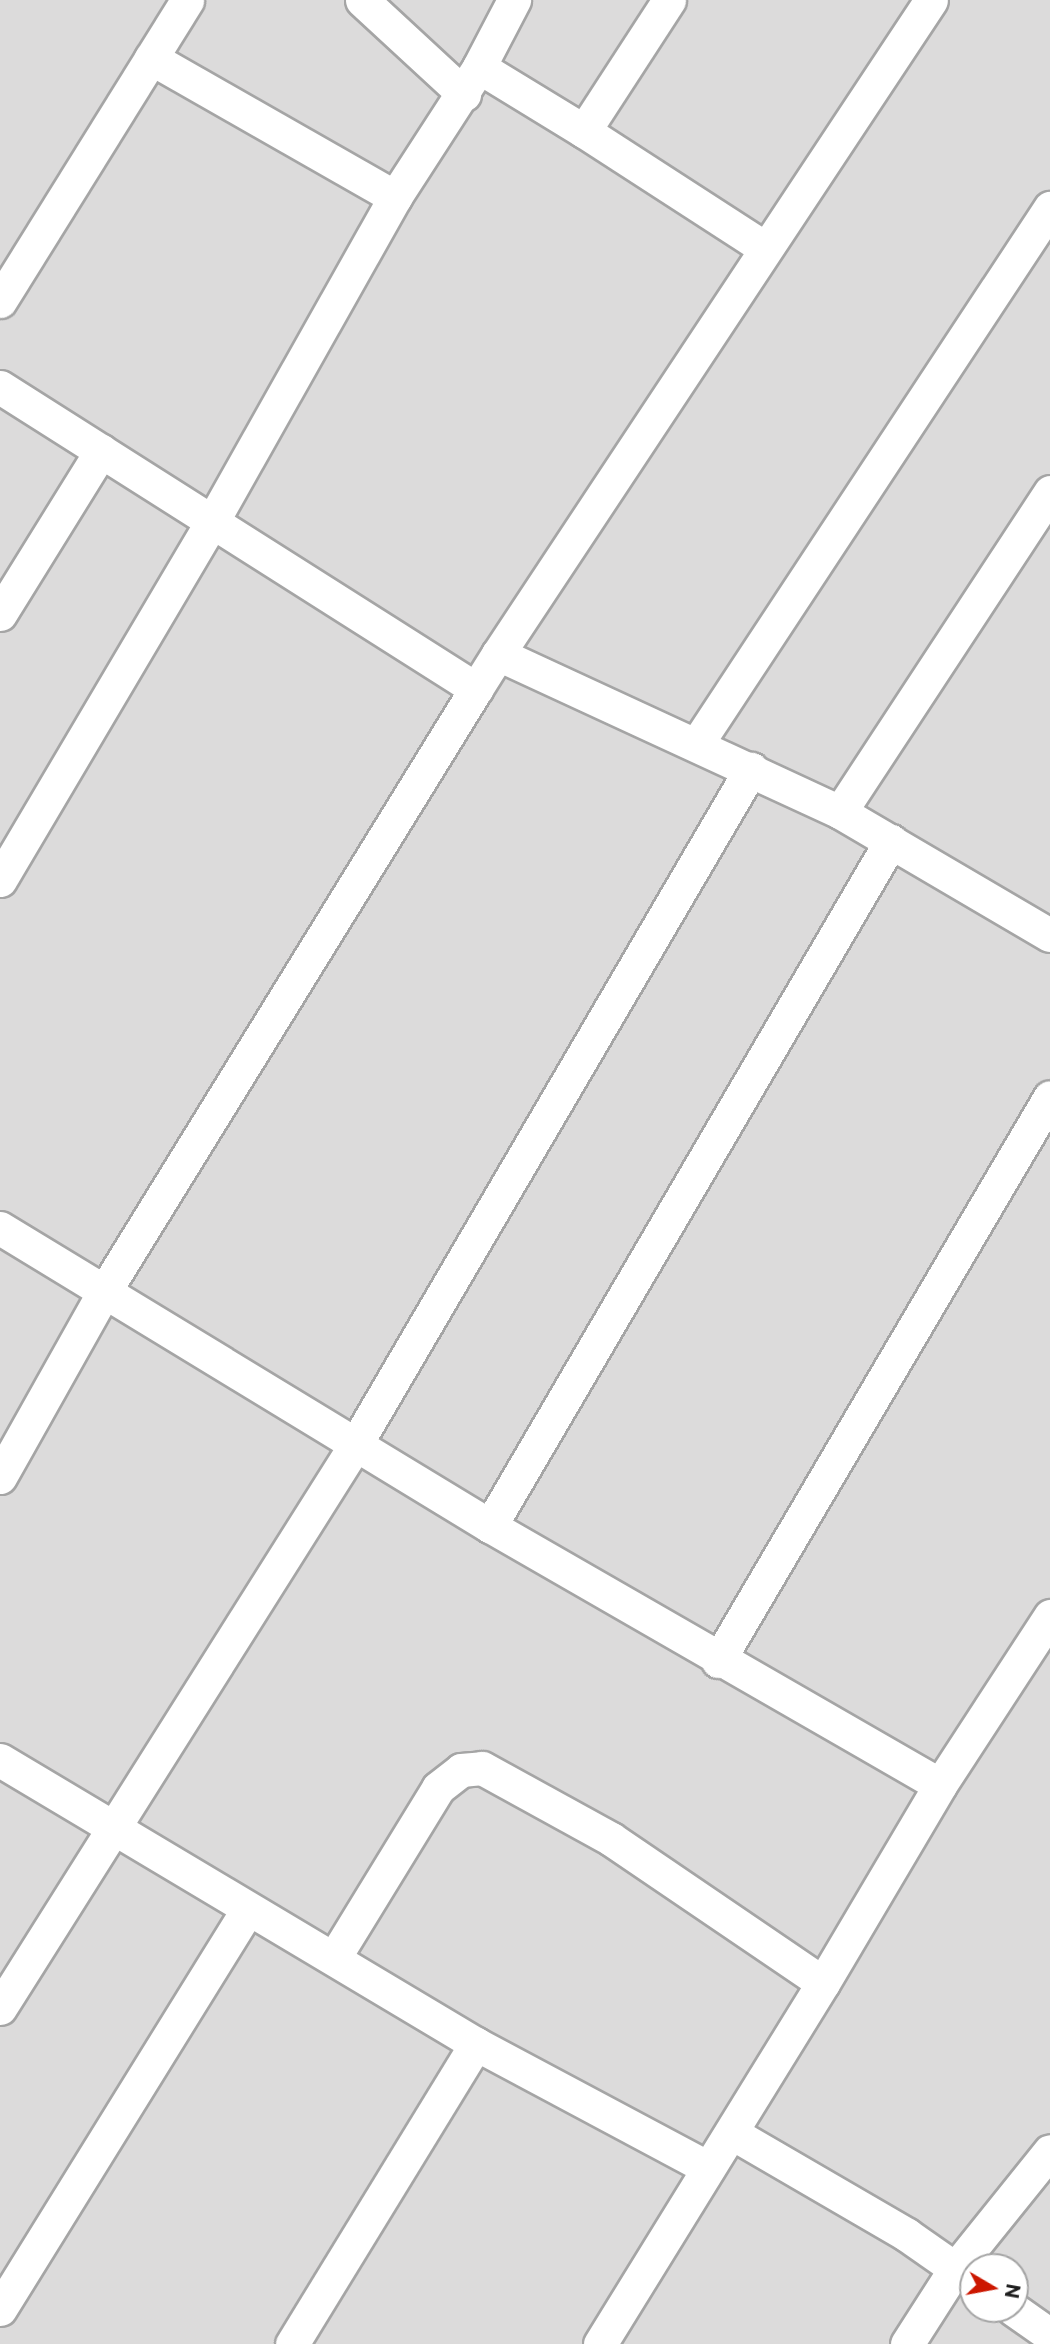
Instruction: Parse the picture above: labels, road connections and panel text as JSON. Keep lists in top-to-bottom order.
{
  "north": "right"
}
